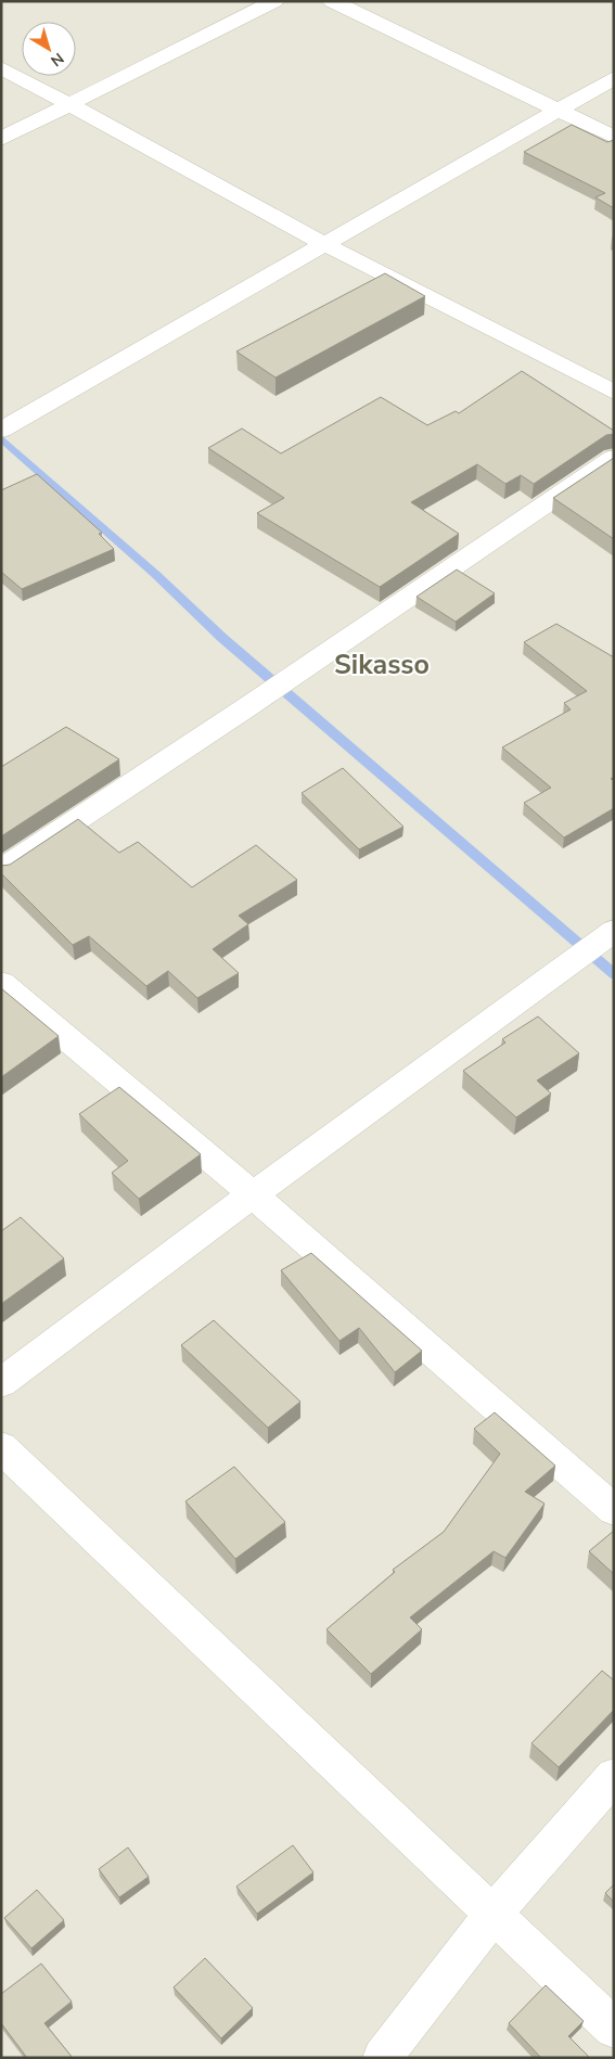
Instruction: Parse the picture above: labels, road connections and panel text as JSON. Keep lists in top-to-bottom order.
{
  "districts": ["Sikasso"],
  "north": "bottom right"
}
